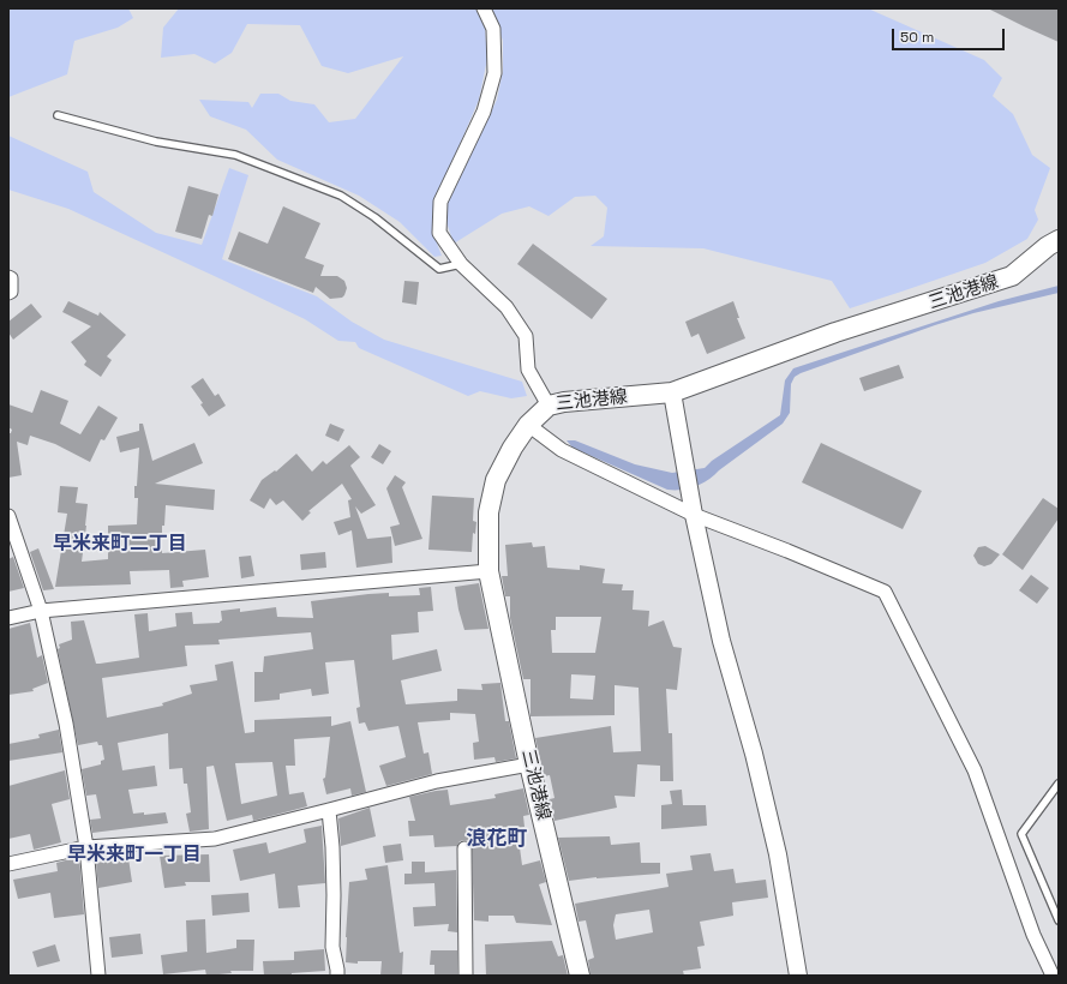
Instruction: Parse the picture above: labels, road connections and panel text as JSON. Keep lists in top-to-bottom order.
{
  "streets": {
    "main road": ["三池港線"]
  },
  "districts": ["早米来町二丁目", "浪花町", "早米来町一丁目"],
  "scale_bar": "50 m"
}
